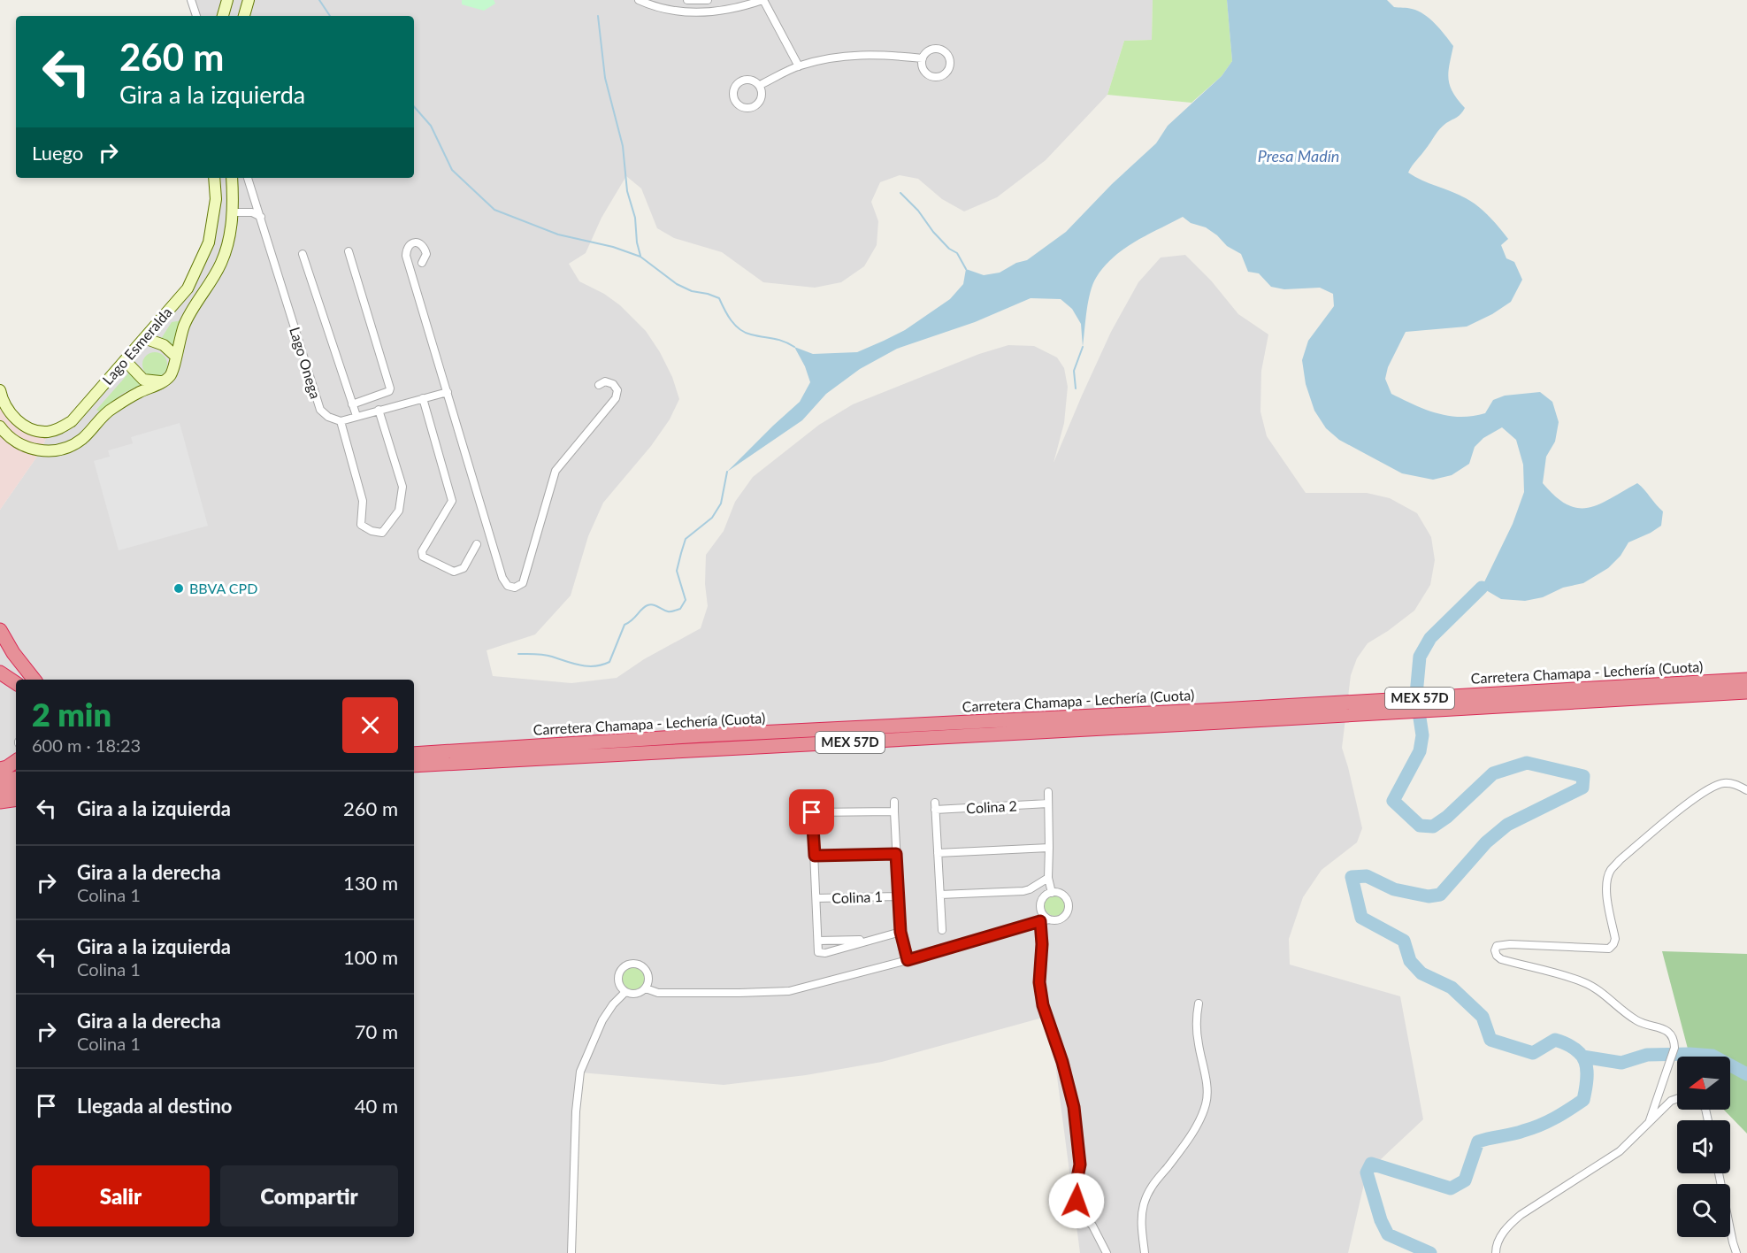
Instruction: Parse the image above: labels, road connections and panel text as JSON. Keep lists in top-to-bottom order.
{
  "streets": {
    "highway": ["Carretera Chamapa - Lechería (Cuota)", "MEX 57D"],
    "street": [
      "Lago Esmeralda",
      "Lago Onega",
      "Colina 2",
      "Colina 1"
    ]
  },
  "water": ["Presa Madín"],
  "places": ["BBVA CPD"],
  "north": "left",
  "page": {
    "turn": ["260 m", "Gira a la izquierda"],
    "then": "Luego",
    "heading": ["2 min", "600 m · 18:23"],
    "list": [
      {
        "name": "Gira a la izquierda",
        "value": "260 m"
      },
      {
        "name": "Gira a la derecha",
        "note": "Colina 1",
        "value": "130 m"
      },
      {
        "name": "Gira a la izquierda",
        "note": "Colina 1",
        "value": "100 m"
      },
      {
        "name": "Gira a la derecha",
        "note": "Colina 1",
        "value": "70 m"
      },
      {
        "name": "Llegada al destino",
        "value": "40 m"
      }
    ],
    "buttons": ["Salir", "Compartir"]
  }
}
